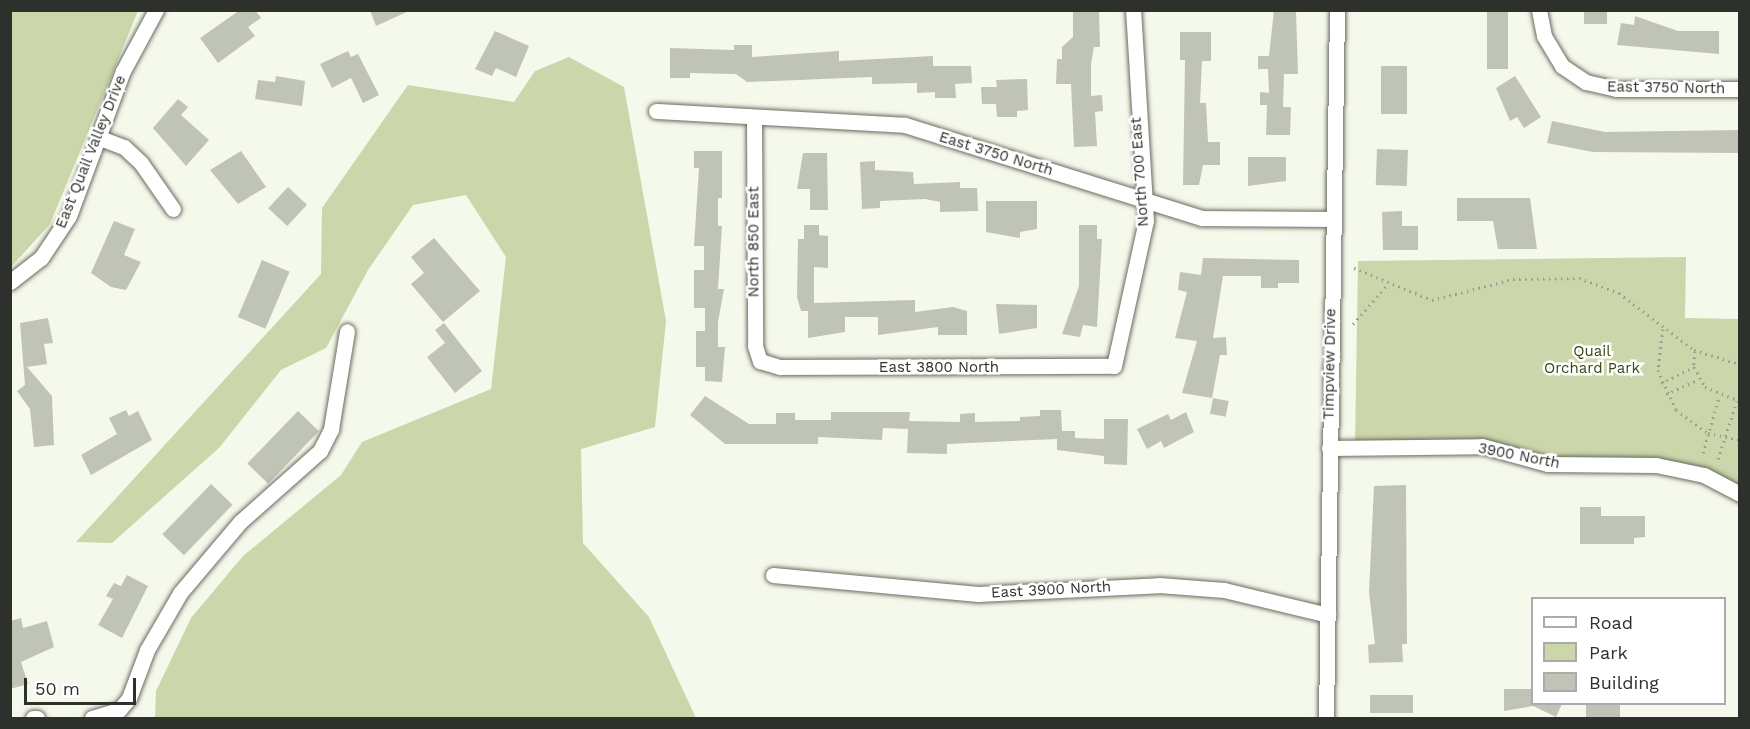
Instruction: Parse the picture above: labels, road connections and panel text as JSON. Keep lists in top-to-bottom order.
{
  "streets": {
    "street": [
      "East 3750 North",
      "East Quail Valley Drive",
      "North 700 East",
      "North 850 East",
      "Timpview Drive",
      "East 3800 North",
      "3900 North",
      "East 3900 North"
    ]
  },
  "crossings": [
    ["East 3750 North", "North 700 East"],
    ["East 3750 North", "North 850 East"],
    ["East 3750 North", "Timpview Drive"],
    ["North 700 East", "East 3800 North"],
    ["North 850 East", "East 3800 North"],
    ["Timpview Drive", "3900 North"],
    ["Timpview Drive", "East 3900 North"]
  ],
  "parks": ["Quail Orchard Park"],
  "legend": ["Road", "Park", "Building"],
  "scale_bar": "50 m"
}
